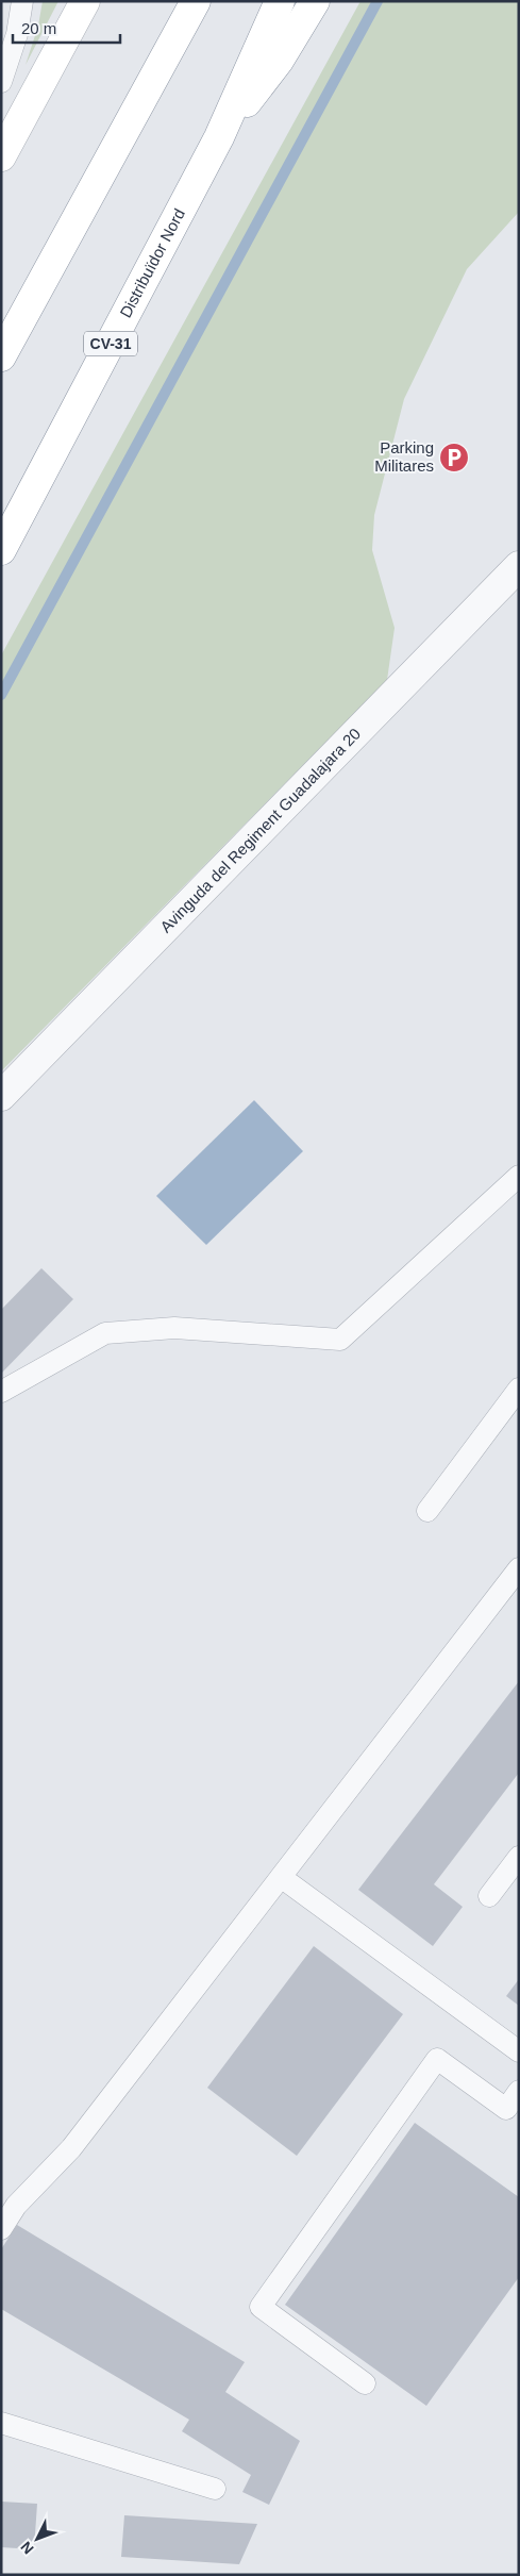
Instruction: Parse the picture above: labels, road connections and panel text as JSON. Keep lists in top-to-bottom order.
{
  "streets": {
    "main road": ["Distribuïdor Nord", "CV-31"],
    "street": ["Avinguda del Regiment Guadalajara 20"]
  },
  "places": {
    "parking": ["Parking Militares"]
  },
  "scale_bar": "20 m",
  "north": "bottom left"
}
